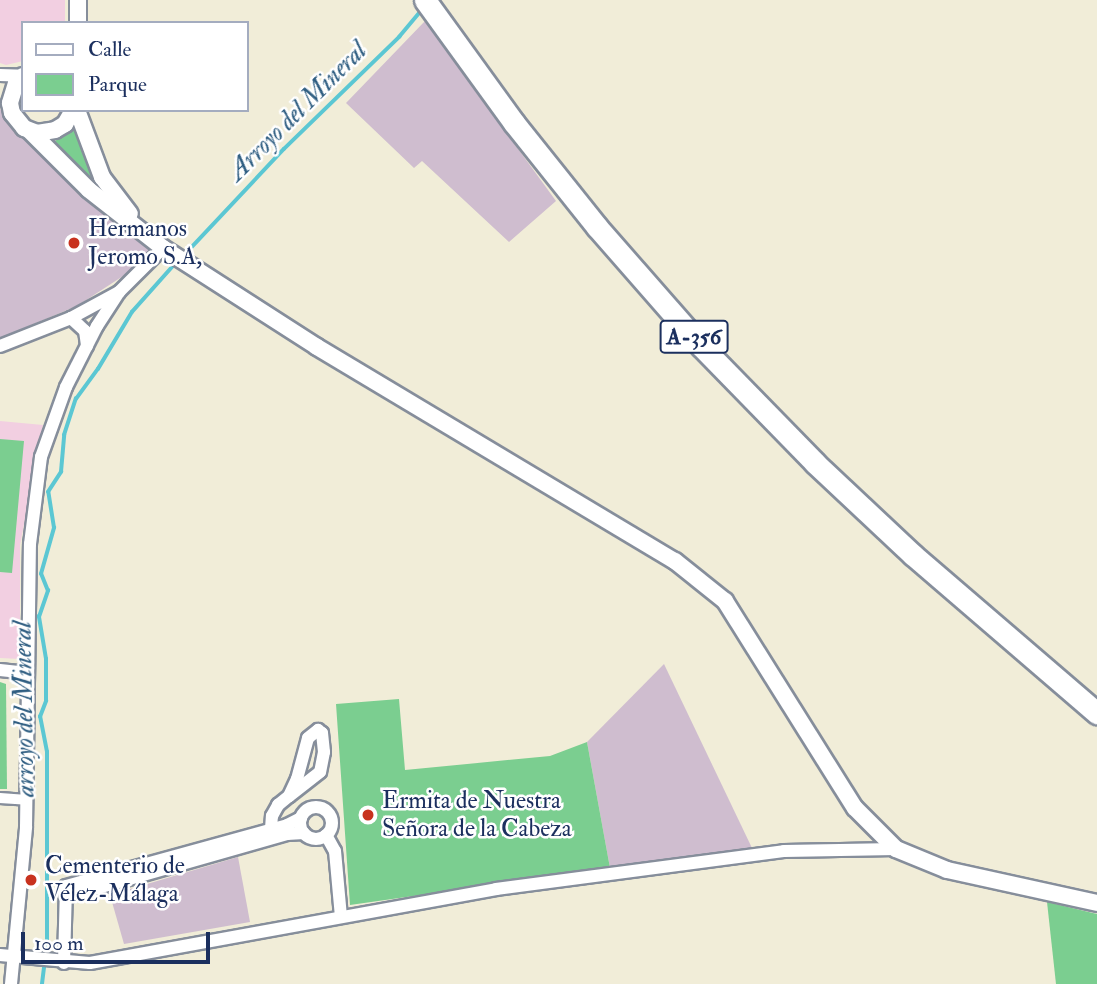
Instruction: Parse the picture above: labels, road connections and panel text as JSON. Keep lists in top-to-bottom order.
{
  "streets": {
    "main road": ["A-356"]
  },
  "water": ["Arroyo del Mineral", "arroyo del Mineral"],
  "places": ["Hermanos Jeromo S.A,", "Ermita de Nuestra Señora de la Cabeza", "Cementerio de Vélez-Málaga"],
  "legend": ["Calle", "Parque"],
  "scale_bar": "100 m"
}
